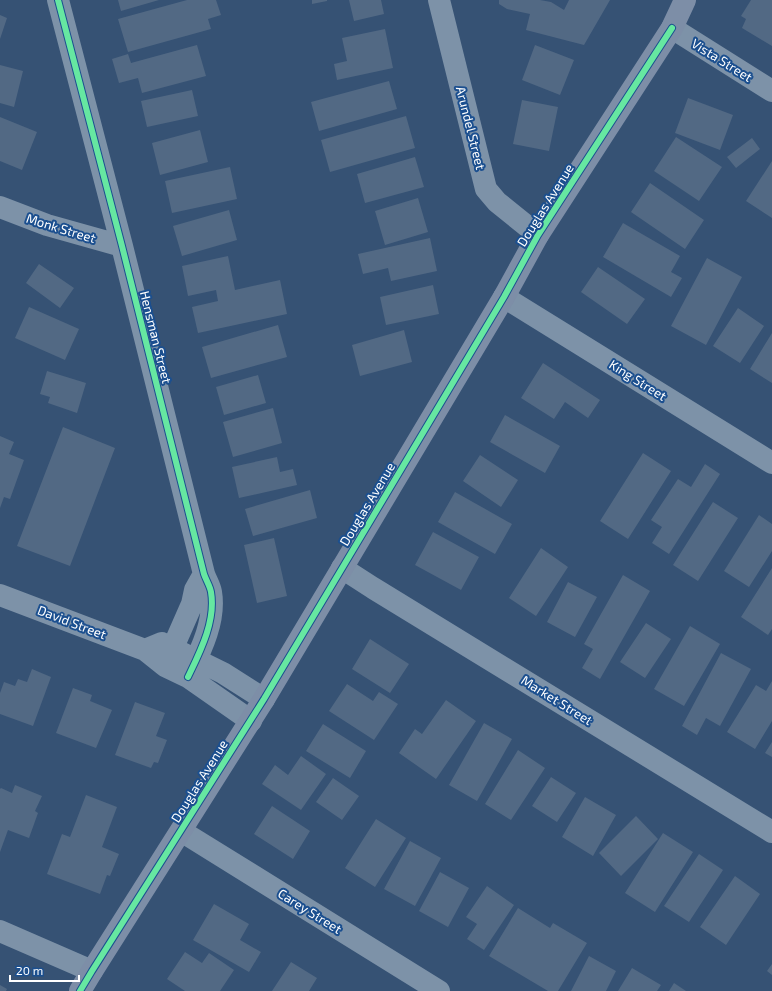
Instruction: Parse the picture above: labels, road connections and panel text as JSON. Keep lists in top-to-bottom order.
{
  "streets": {
    "main road": ["Douglas Avenue"],
    "street": [
      "Vista Street",
      "Arundel Street",
      "Monk Street",
      "Hensman Street",
      "King Street",
      "David Street",
      "Market Street",
      "Carey Street"
    ]
  },
  "crossings": [
    ["Vista Street", "Douglas Avenue"],
    ["Arundel Street", "Douglas Avenue"],
    ["Douglas Avenue", "King Street"],
    ["Douglas Avenue", "David Street"],
    ["Douglas Avenue", "Market Street"],
    ["Douglas Avenue", "Carey Street"],
    ["Monk Street", "Hensman Street"],
    ["Hensman Street", "David Street"]
  ],
  "scale_bar": "20 m"
}
